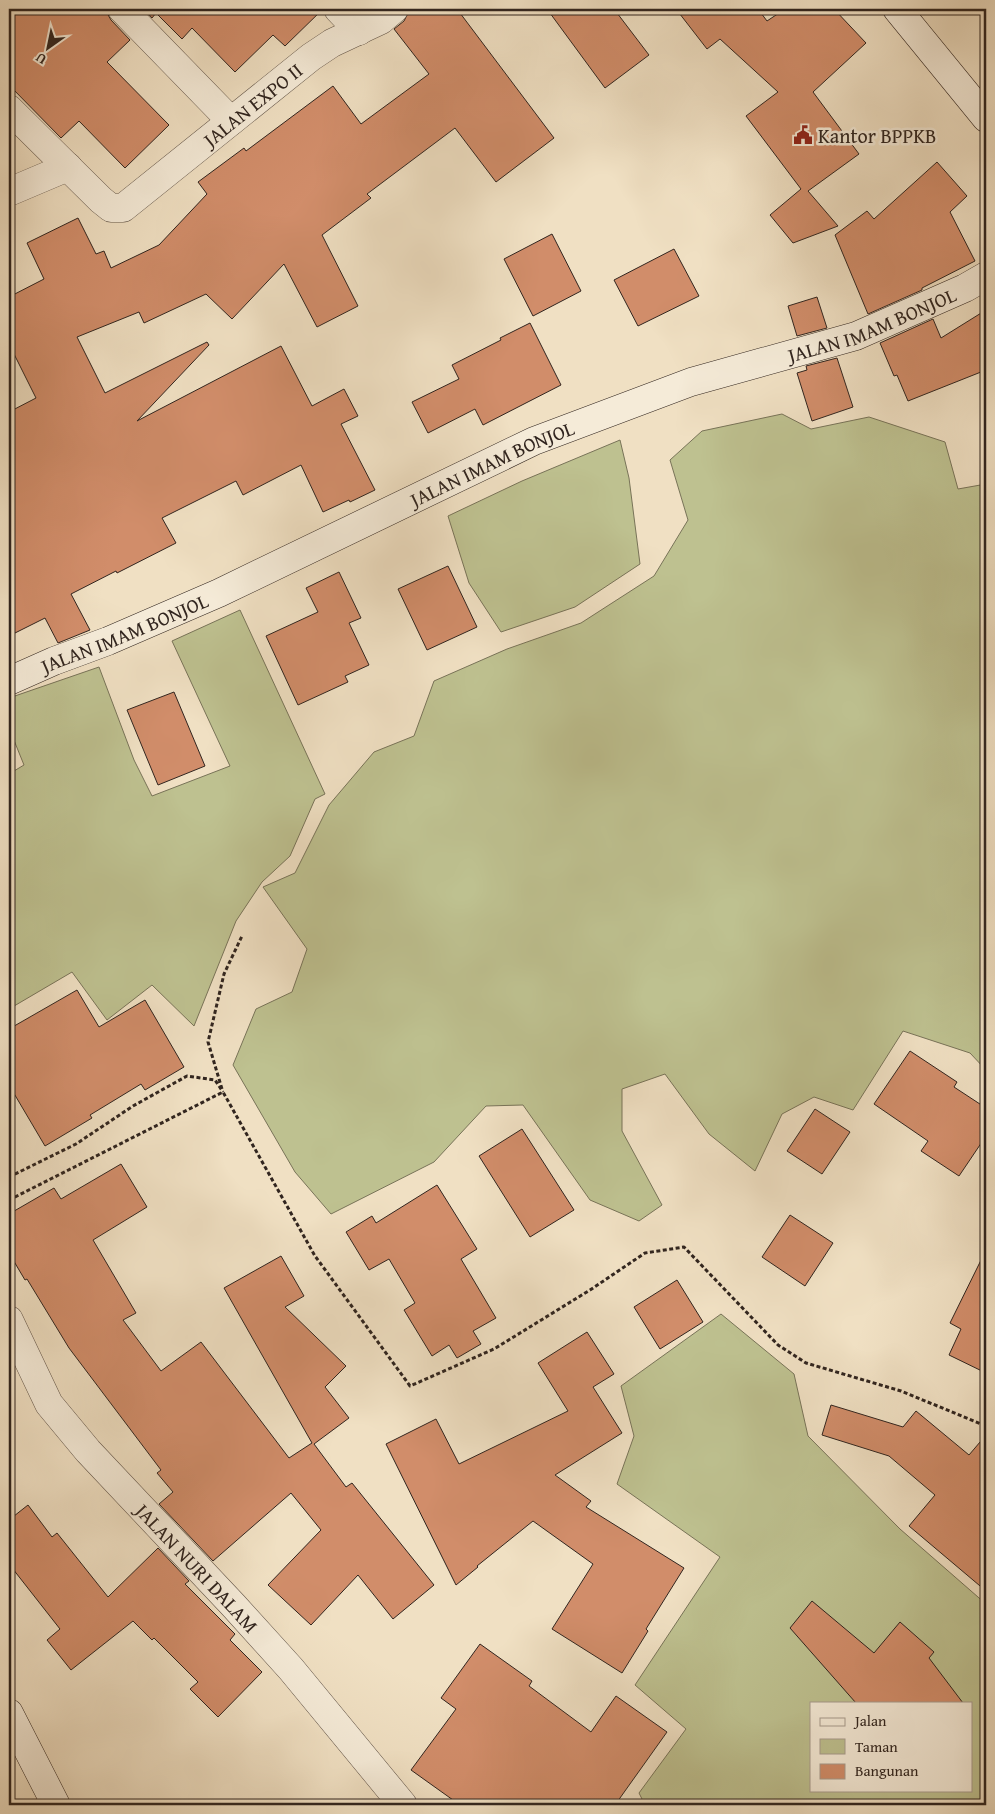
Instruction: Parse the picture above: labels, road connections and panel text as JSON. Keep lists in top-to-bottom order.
{
  "streets": {
    "street": ["JALAN EXPO II", "JALAN IMAM BONJOL", "JALAN NURI DALAM"]
  },
  "places": {
    "public building": ["Kantor BPPKB"]
  },
  "legend": ["Jalan", "Taman", "Bangunan"],
  "north": "bottom left"
}
